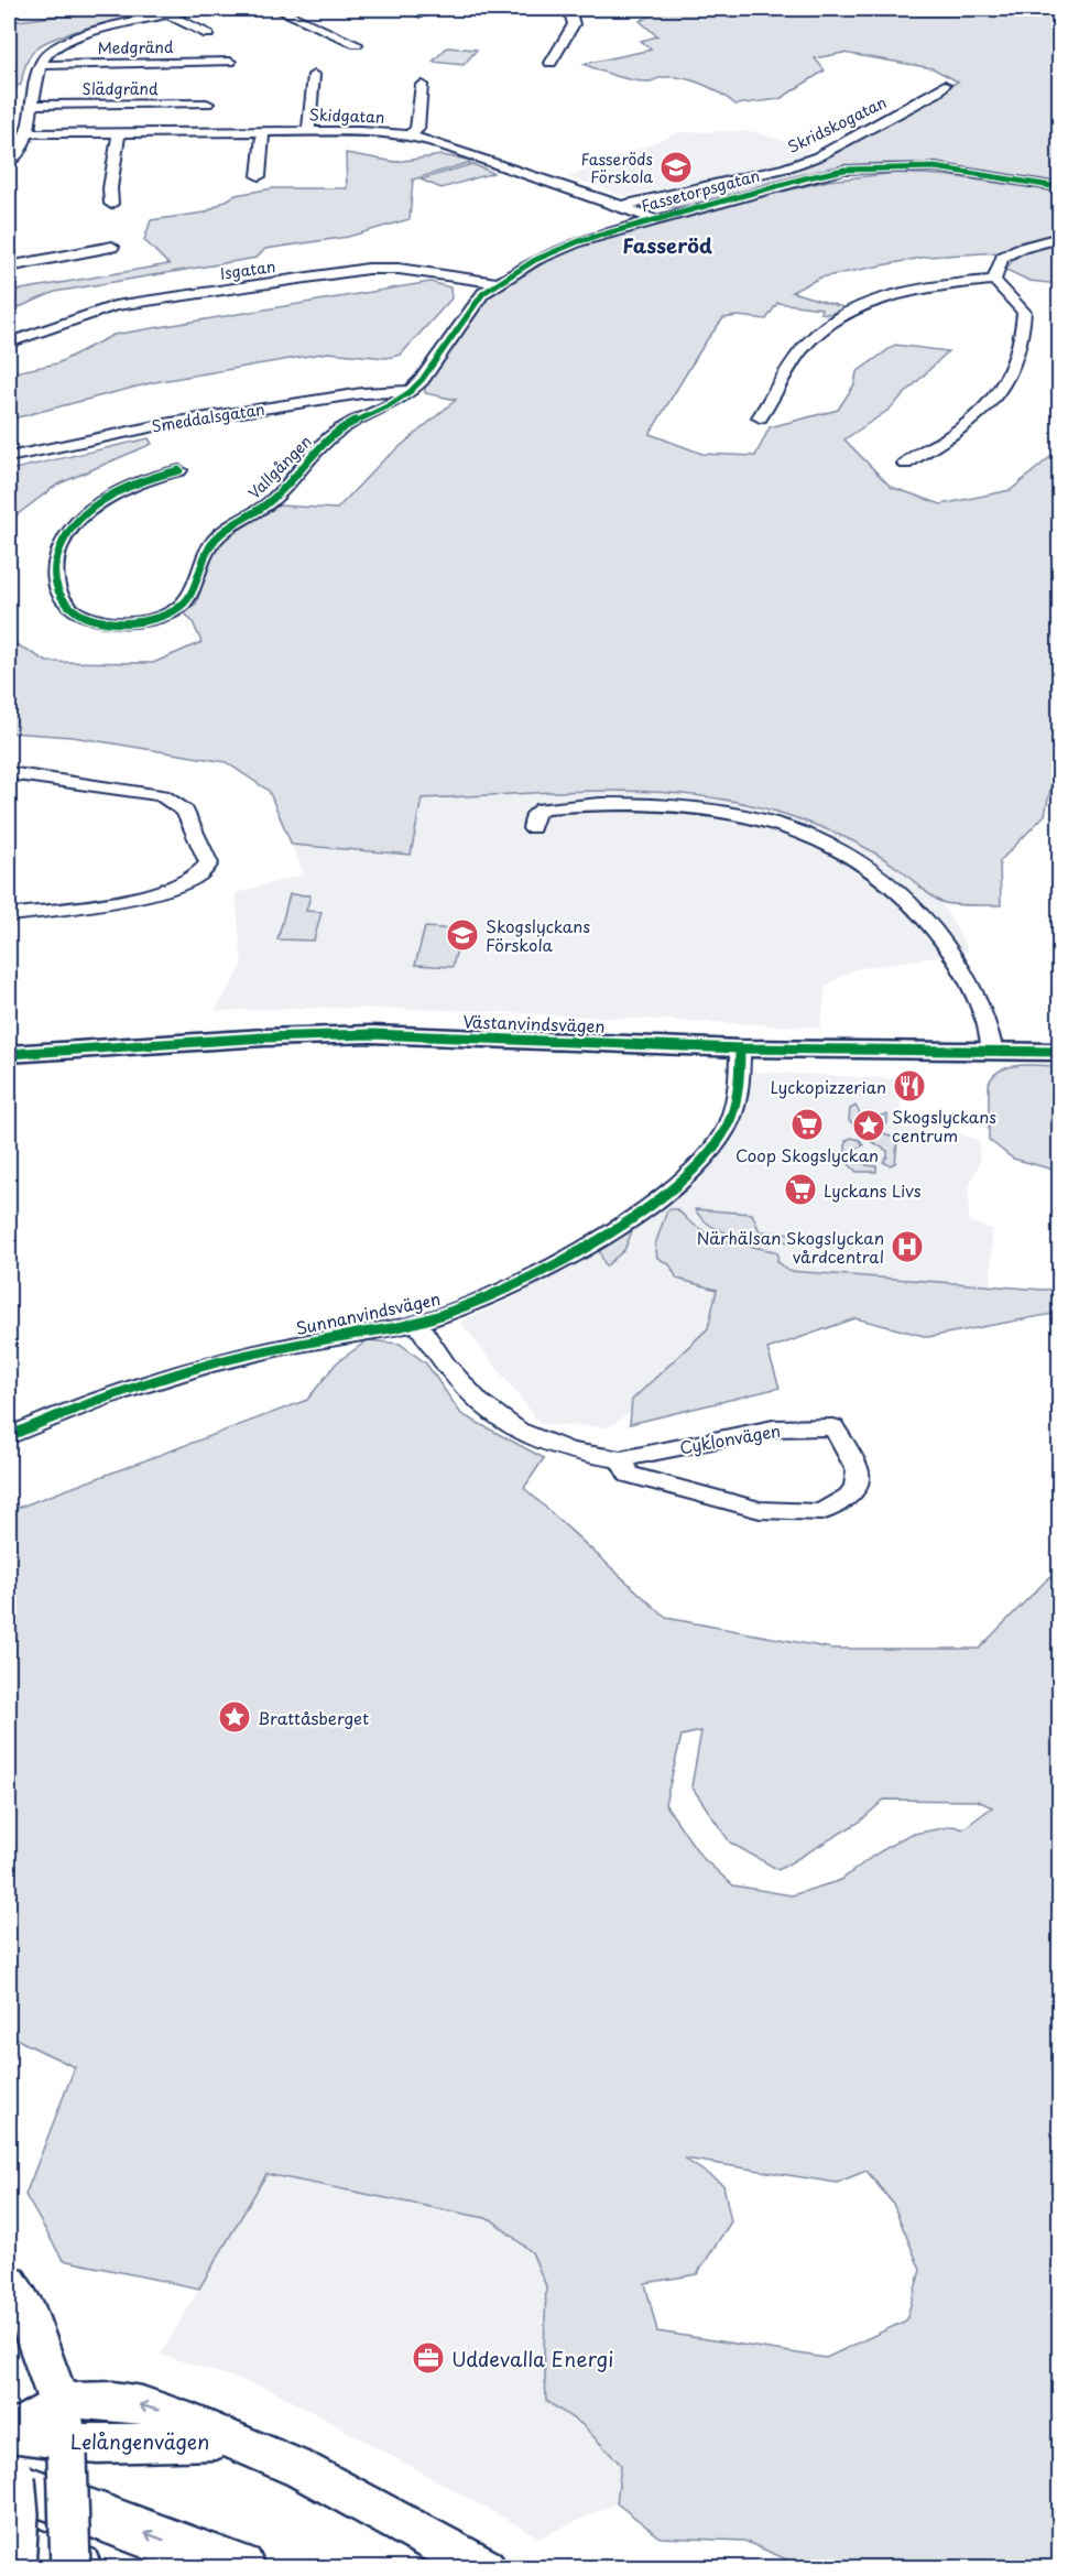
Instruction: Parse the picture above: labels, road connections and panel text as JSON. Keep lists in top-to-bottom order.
{
  "streets": {
    "street": [
      "Medgränd",
      "Slädgränd",
      "Skidgatan",
      "Skridskogatan",
      "Fassetorpsgatan",
      "Isgatan",
      "Smeddalsgatan",
      "Vallgången",
      "Västanvindsvägen",
      "Sunnanvindsvägen",
      "Cyklonvägen",
      "Lelångenvägen"
    ]
  },
  "crossings": [
    ["Skidgatan", "Skridskogatan"],
    ["Skidgatan", "Fassetorpsgatan"],
    ["Fassetorpsgatan", "Isgatan"],
    ["Fassetorpsgatan", "Smeddalsgatan"],
    ["Fassetorpsgatan", "Vallgången"],
    ["Smeddalsgatan", "Vallgången"],
    ["Västanvindsvägen", "Sunnanvindsvägen"],
    ["Sunnanvindsvägen", "Cyklonvägen"]
  ],
  "districts": ["Fasseröd"],
  "places": {
    "school or university": ["Fasseröds Förskola", "Skogslyckans Förskola"],
    "restaurant": ["Lyckopizzerian"],
    "supermarket": ["Coop Skogslyckan", "Lyckans Livs"],
    "place": ["Skogslyckans centrum", "Brattåsberget"],
    "hospital": ["Närhälsan Skogslyckan vårdcentral"],
    "office": ["Uddevalla Energi"]
  }
}
